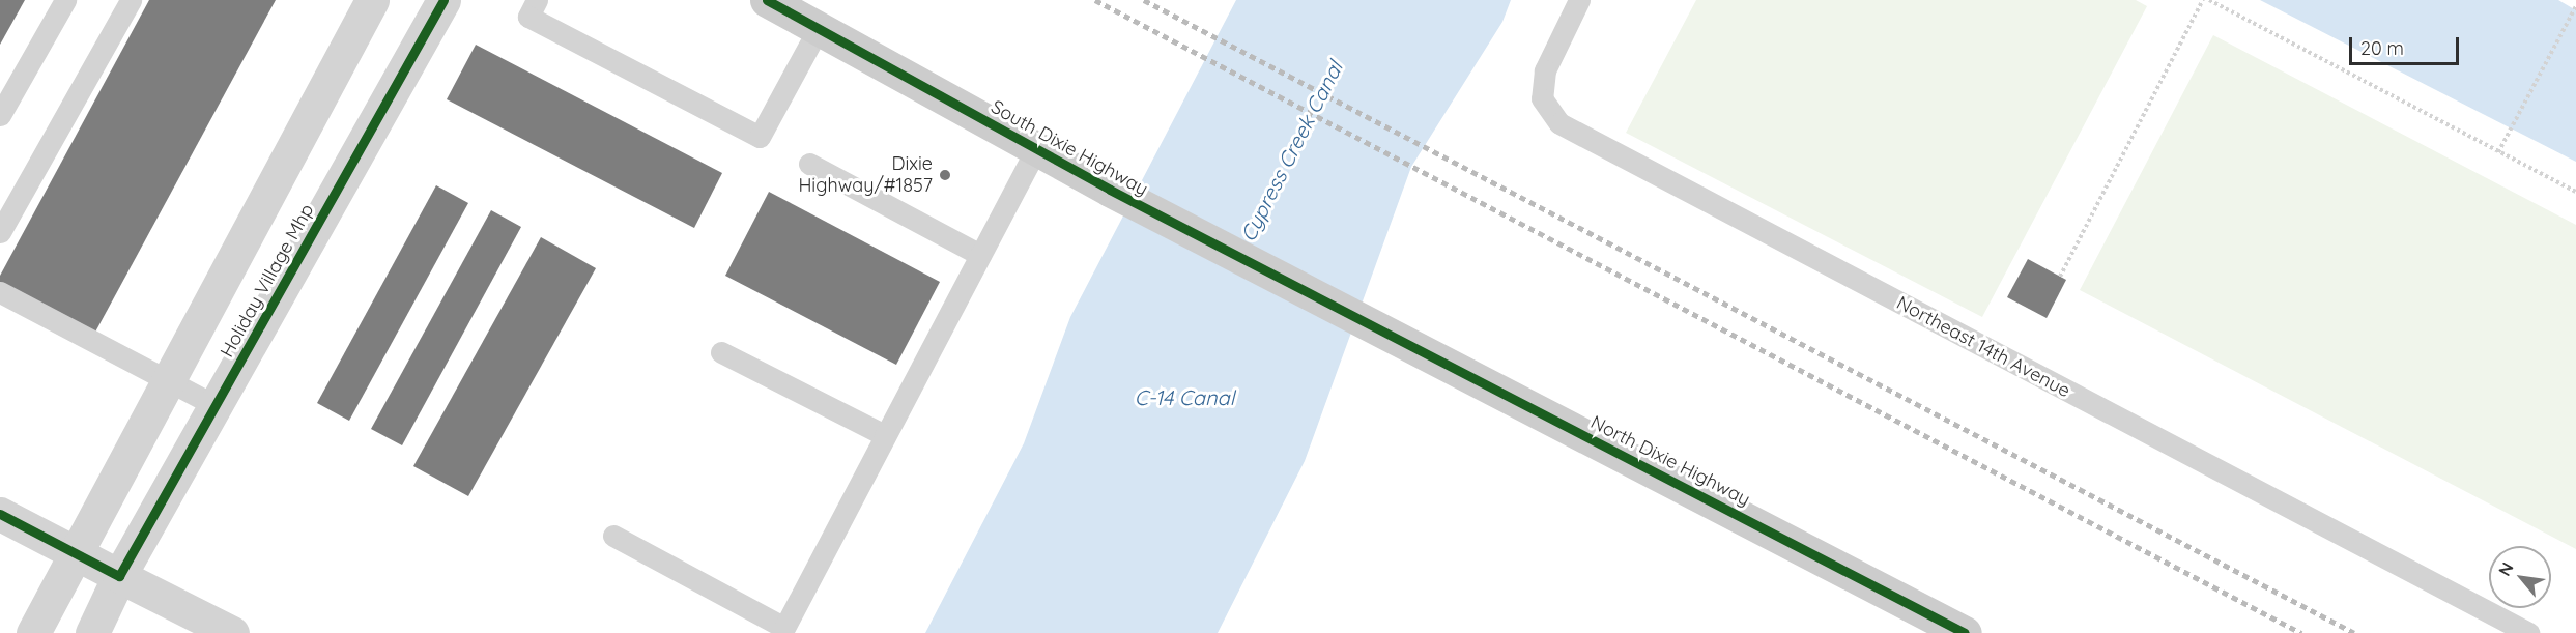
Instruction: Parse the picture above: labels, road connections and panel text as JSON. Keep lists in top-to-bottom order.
{
  "streets": {
    "main road": ["South Dixie Highway", "North Dixie Highway"],
    "street": ["Holiday Village Mhp"],
    "lane": ["Northeast 14th Avenue"]
  },
  "crossings": [
    ["South Dixie Highway", "North Dixie Highway"]
  ],
  "water": ["Cypress Creek Canal", "C-14 Canal"],
  "places": ["Dixie Highway/#1857"],
  "scale_bar": "20 m",
  "north": "top left"
}
